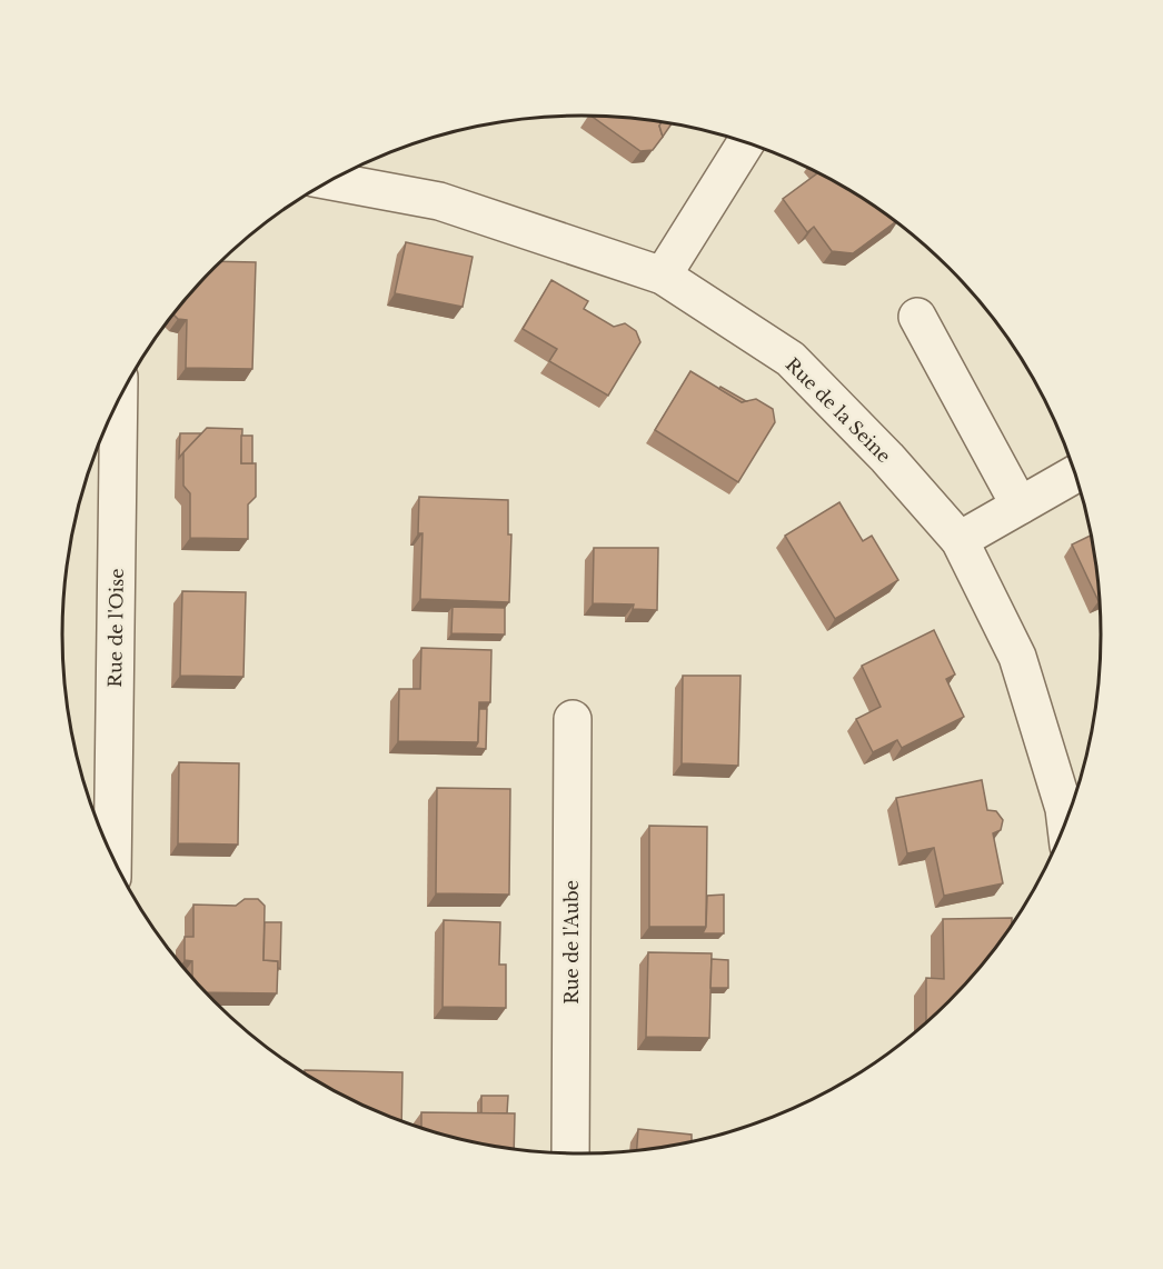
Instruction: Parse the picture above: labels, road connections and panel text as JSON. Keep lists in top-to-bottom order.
{
  "streets": {
    "street": ["Rue de la Seine", "Rue de l'Oise", "Rue de l'Aube"]
  }
}
